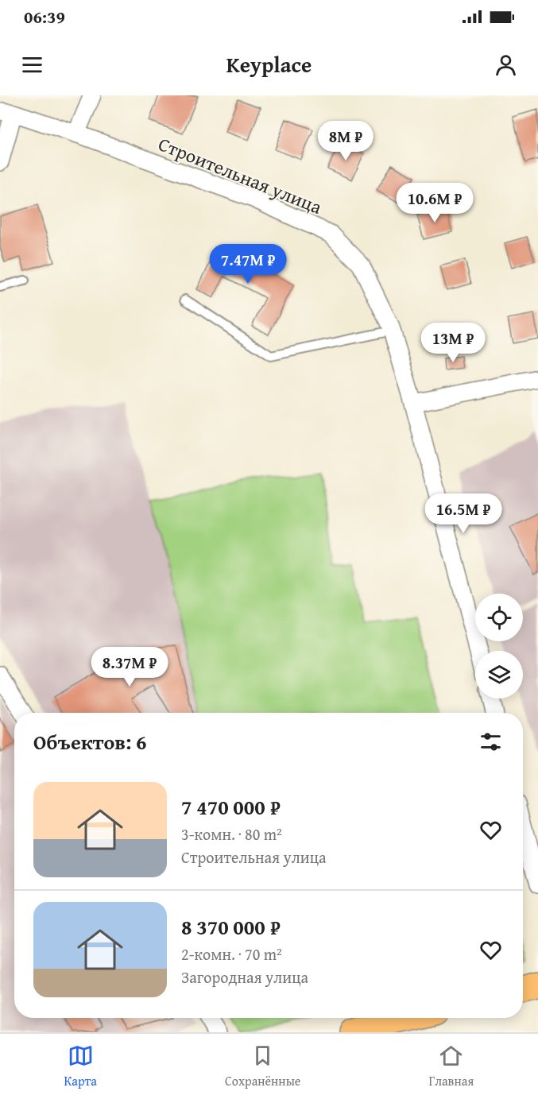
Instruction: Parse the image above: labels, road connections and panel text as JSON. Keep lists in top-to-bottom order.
{
  "streets": {
    "street": ["Строительная улица"]
  },
  "page": {
    "status": "06:39",
    "header": "Keyplace",
    "price": [
      "8M ₽",
      "10.6M ₽",
      "7.47M ₽",
      "13M ₽",
      "16.5M ₽",
      "8.37M ₽"
    ],
    "heading": "Объектов: 6",
    "list": [
      {
        "name": "7 470 000 ₽",
        "note": "3-комн. · 80 m² · Строительная улица"
      },
      {
        "name": "8 370 000 ₽",
        "note": "2-комн. · 70 m² · Загородная улица"
      }
    ],
    "tabs": ["Карта", "Сохранённые", "Главная"]
  }
}
